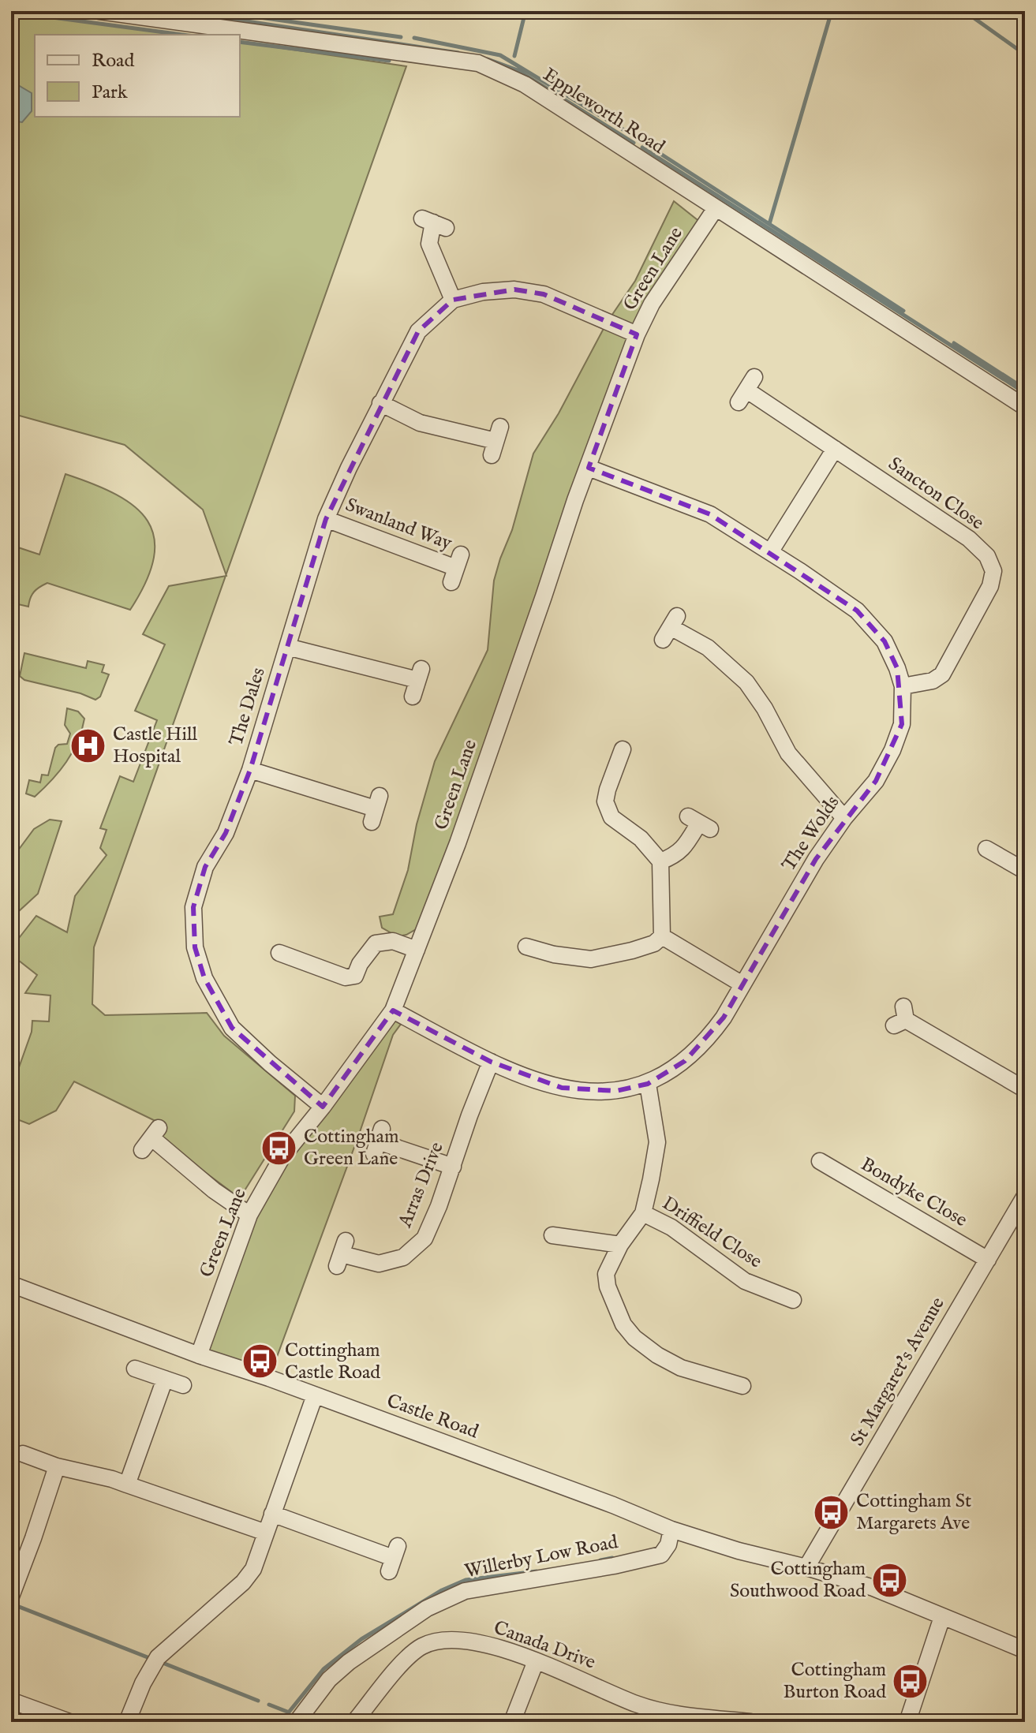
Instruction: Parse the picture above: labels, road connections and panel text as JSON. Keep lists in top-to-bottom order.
{
  "streets": {
    "street": [
      "Eppleworth Road",
      "Green Lane",
      "Sancton Close",
      "Swanland Way",
      "The Dales",
      "The Wolds",
      "Arras Drive",
      "Bondyke Close",
      "Driffield Close",
      "St Margaret's Avenue",
      "Castle Road",
      "Willerby Low Road",
      "Canada Drive"
    ]
  },
  "crossings": [
    ["Eppleworth Road", "Green Lane"],
    ["Green Lane", "The Dales"],
    ["Green Lane", "The Wolds"],
    ["Green Lane", "Castle Road"],
    ["Sancton Close", "The Wolds"],
    ["Swanland Way", "The Dales"],
    ["The Wolds", "Arras Drive"],
    ["Bondyke Close", "St Margaret's Avenue"],
    ["St Margaret's Avenue", "Castle Road"],
    ["Castle Road", "Willerby Low Road"]
  ],
  "places": {
    "hospital": ["Castle Hill Hospital"],
    "bus stop": [
      "Cottingham Green Lane",
      "Cottingham Castle Road",
      "Cottingham St Margarets Ave",
      "Cottingham Southwood Road",
      "Cottingham Burton Road"
    ]
  },
  "legend": ["Road", "Park"]
}
